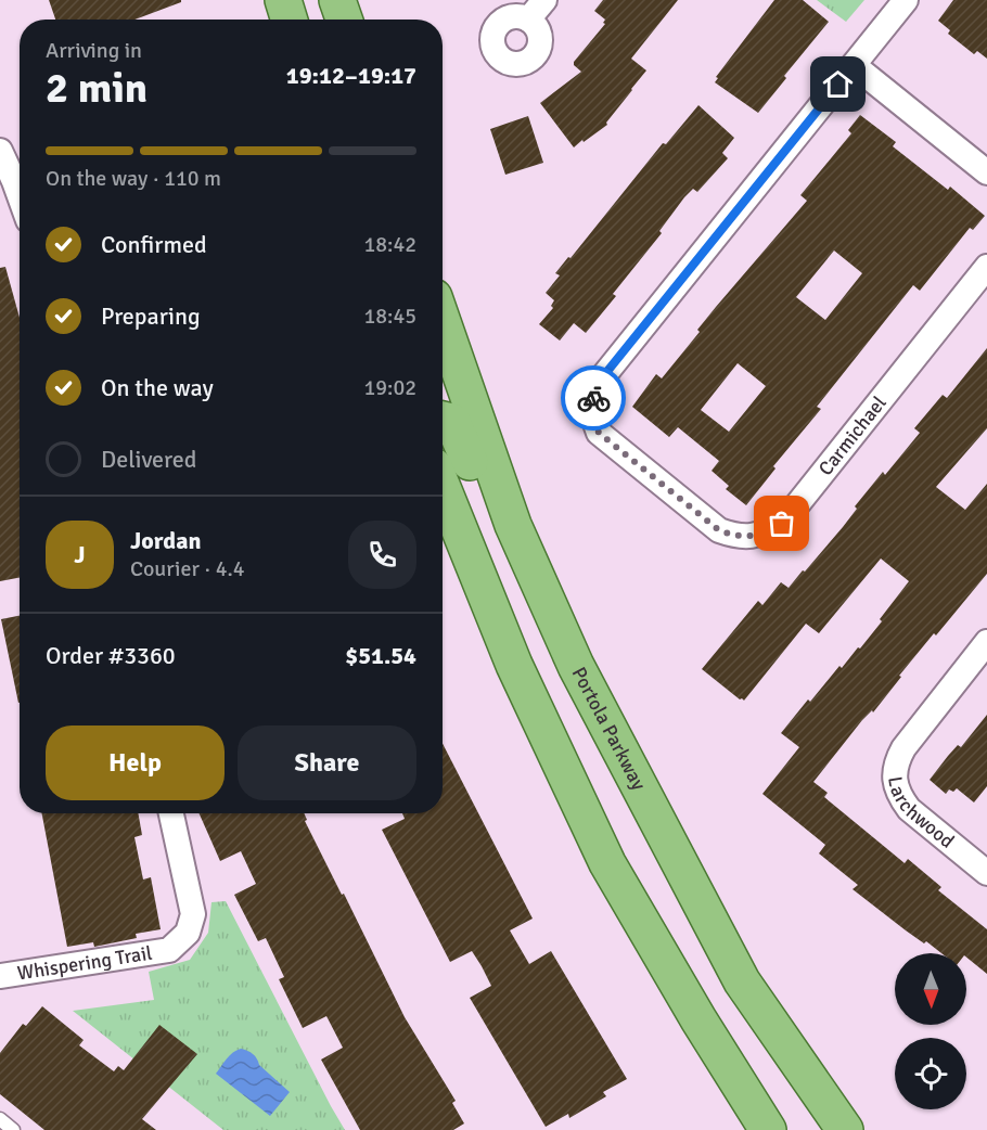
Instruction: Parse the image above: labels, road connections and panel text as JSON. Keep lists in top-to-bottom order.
{
  "streets": {
    "main road": ["Portola Parkway"],
    "street": ["Carmichael", "Larchwood", "Whispering Trail"]
  },
  "north": "bottom",
  "page": {
    "heading": ["2 min", "Arriving in", "19:12–19:17"],
    "panel": [
      "Jordan",
      "Courier · 4.4",
      "Order #3360",
      "$51.54"
    ],
    "bar": "On the way · 110 m",
    "list": [
      ["Confirmed", "18:42"],
      ["Preparing", "18:45"],
      ["On the way", "19:02"],
      "Delivered"
    ],
    "round": "J",
    "buttons": ["Help", "Share"]
  }
}
